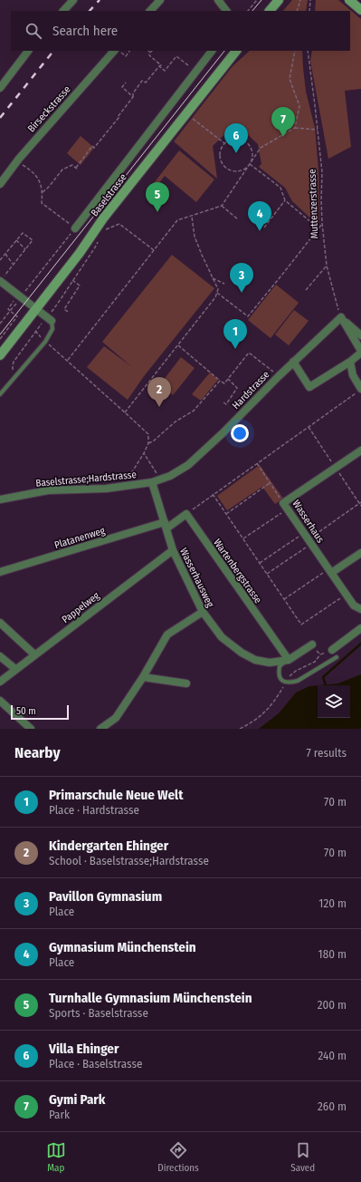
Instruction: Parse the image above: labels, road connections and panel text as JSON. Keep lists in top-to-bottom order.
{
  "streets": {
    "main road": ["Baselstrasse"],
    "street": [
      "Birseckstrasse",
      "Hardstrasse",
      "Baselstrasse;Hardstrasse",
      "Wasserhaus",
      "Platanenweg",
      "Wartenbergstrasse",
      "Wasserhausweg",
      "Pappelweg"
    ],
    "path": ["Muttenzerstrasse"]
  },
  "crossings": [
    ["Muttenzerstrasse", "Hardstrasse"],
    ["Hardstrasse", "Baselstrasse;Hardstrasse"],
    ["Baselstrasse;Hardstrasse", "Wasserhausweg"],
    ["Platanenweg", "Wasserhausweg"],
    ["Wartenbergstrasse", "Wasserhausweg"],
    ["Wasserhausweg", "Pappelweg"]
  ],
  "scale_bar": "50 m",
  "page": {
    "search": "Search here",
    "pins": [
      "7",
      "6",
      "5",
      "4",
      "3",
      "1",
      "2"
    ],
    "scale": "50 m",
    "heading": ["Nearby", "7 results"],
    "list": [
      {
        "mark": "1",
        "name": "Primarschule Neue Welt",
        "note": "Place · Hardstrasse",
        "value": "70 m"
      },
      {
        "mark": "2",
        "name": "Kindergarten Ehinger",
        "note": "School · Baselstrasse;Hardstrasse",
        "value": "70 m"
      },
      {
        "mark": "3",
        "name": "Pavillon Gymnasium",
        "note": "Place",
        "value": "120 m"
      },
      {
        "mark": "4",
        "name": "Gymnasium Münchenstein",
        "note": "Place",
        "value": "180 m"
      },
      {
        "mark": "5",
        "name": "Turnhalle Gymnasium Münchenstein",
        "note": "Sports · Baselstrasse",
        "value": "200 m"
      },
      {
        "mark": "6",
        "name": "Villa Ehinger",
        "note": "Place · Baselstrasse",
        "value": "240 m"
      },
      {
        "mark": "7",
        "name": "Gymi Park",
        "note": "Park",
        "value": "260 m"
      }
    ],
    "nav": ["Map", "Directions", "Saved"]
  }
}
